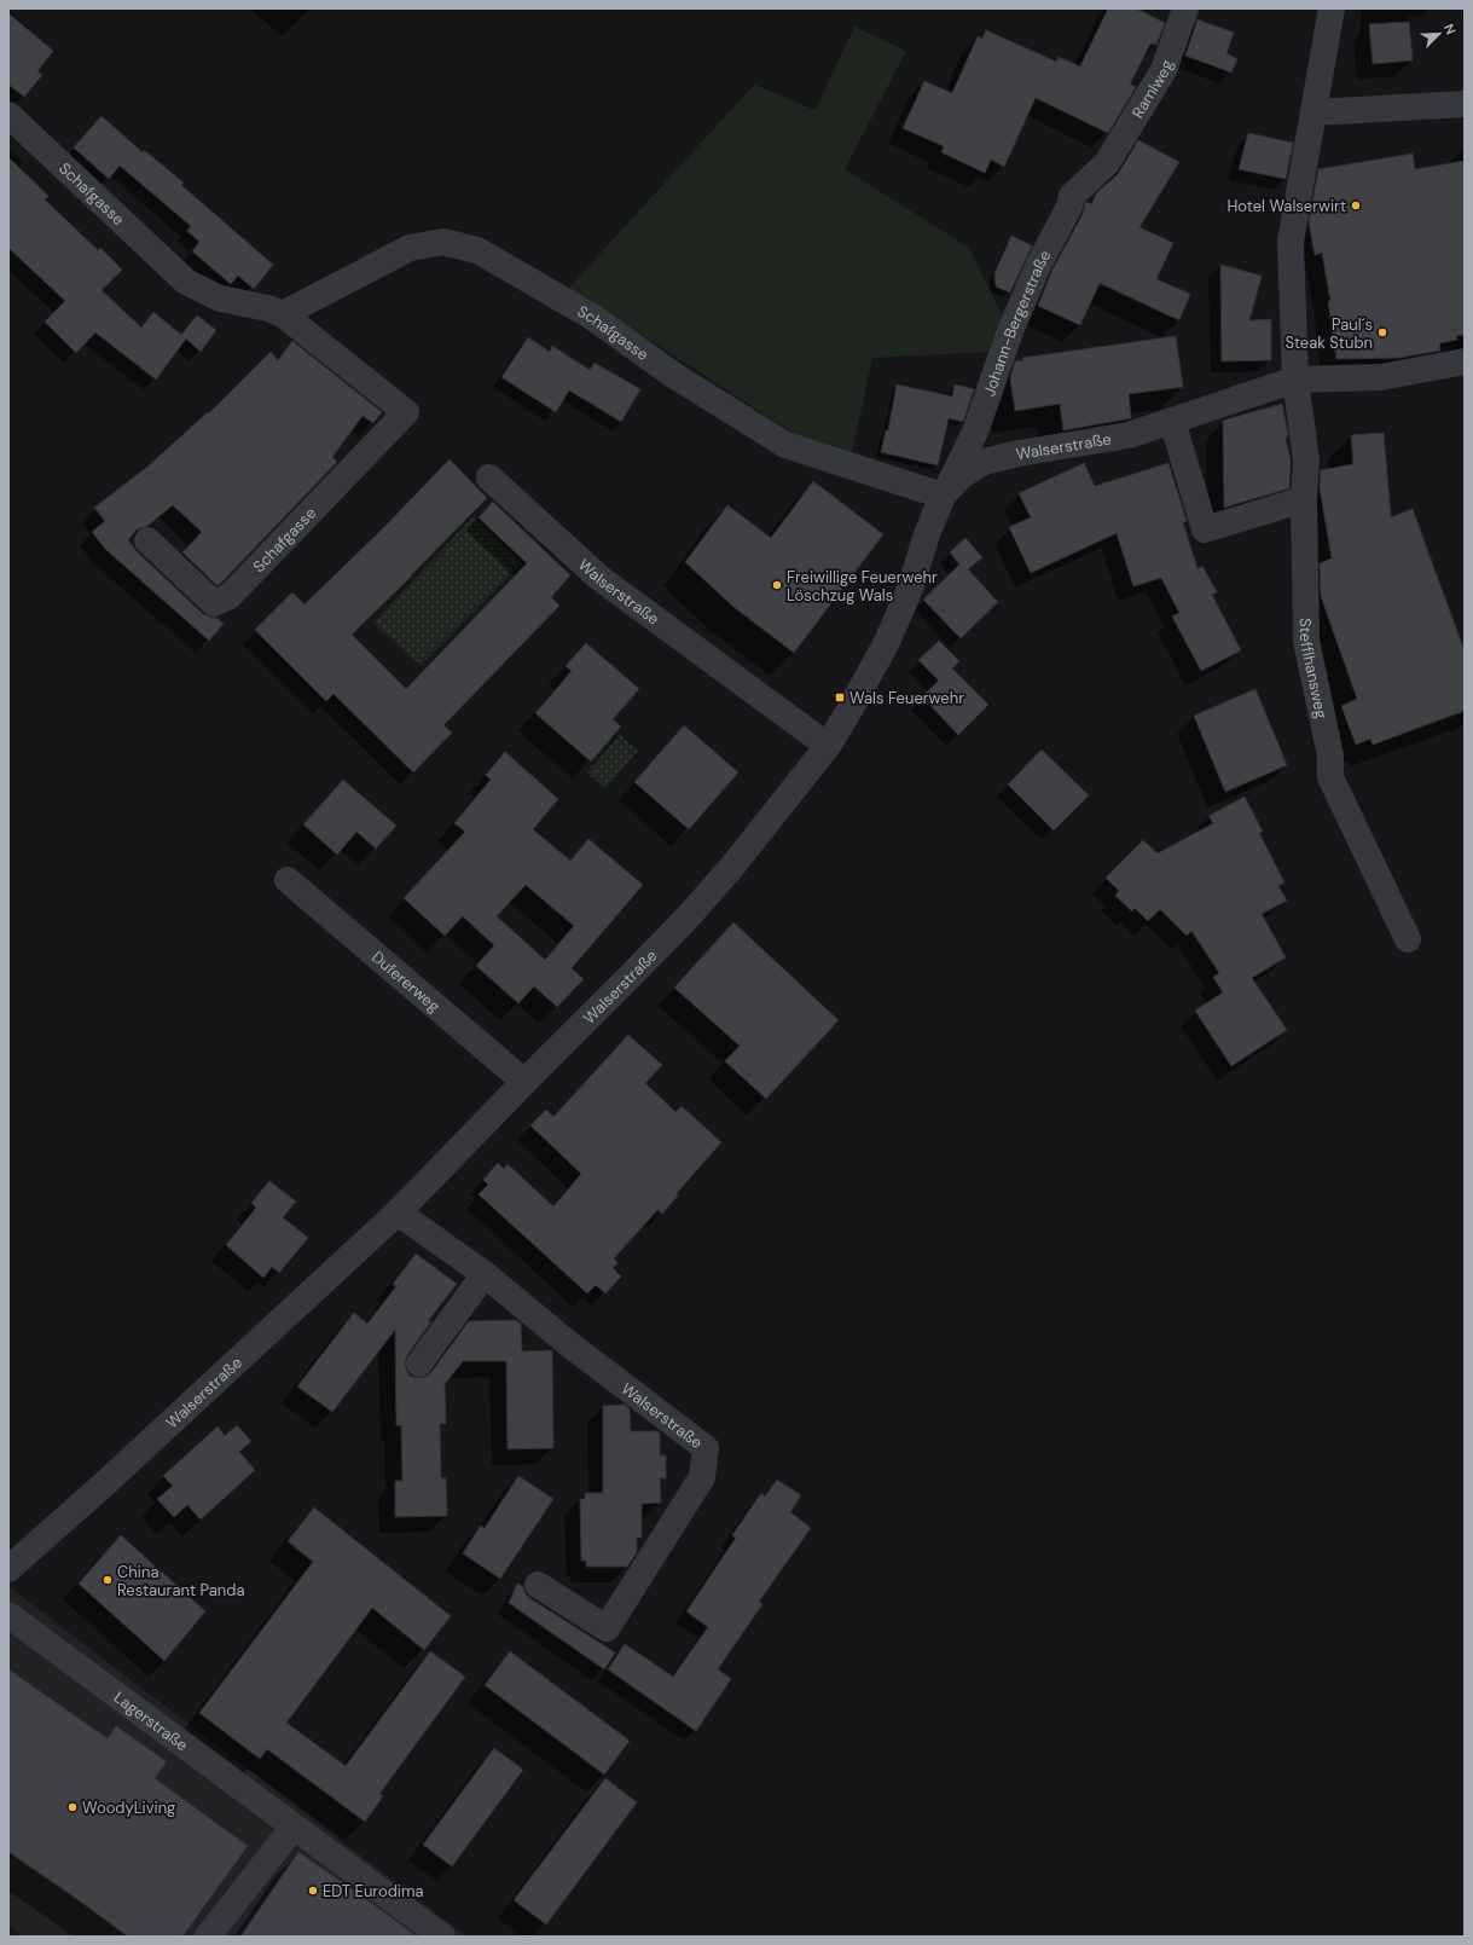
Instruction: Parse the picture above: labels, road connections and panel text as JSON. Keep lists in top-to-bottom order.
{
  "streets": {
    "street": [
      "Ramlweg",
      "Schafgasse",
      "Johann-Bergerstraße",
      "Walserstraße",
      "Stefflhansweg",
      "Dufererweg",
      "Lagerstraße"
    ]
  },
  "crossings": [
    ["Ramlweg", "Johann-Bergerstraße"],
    ["Schafgasse", "Johann-Bergerstraße"],
    ["Schafgasse", "Walserstraße"],
    ["Johann-Bergerstraße", "Walserstraße"],
    ["Walserstraße", "Stefflhansweg"],
    ["Walserstraße", "Dufererweg"]
  ],
  "places": {
    "other": [
      "Hotel Walserwirt",
      "Paul´s Steak Stubn",
      "Freiwillige Feuerwehr Löschzug Wals",
      "China Restaurant Panda",
      "WoodyLiving",
      "EDT Eurodima"
    ],
    "transit": ["Wals Feuerwehr"]
  },
  "north": "top right"
}
